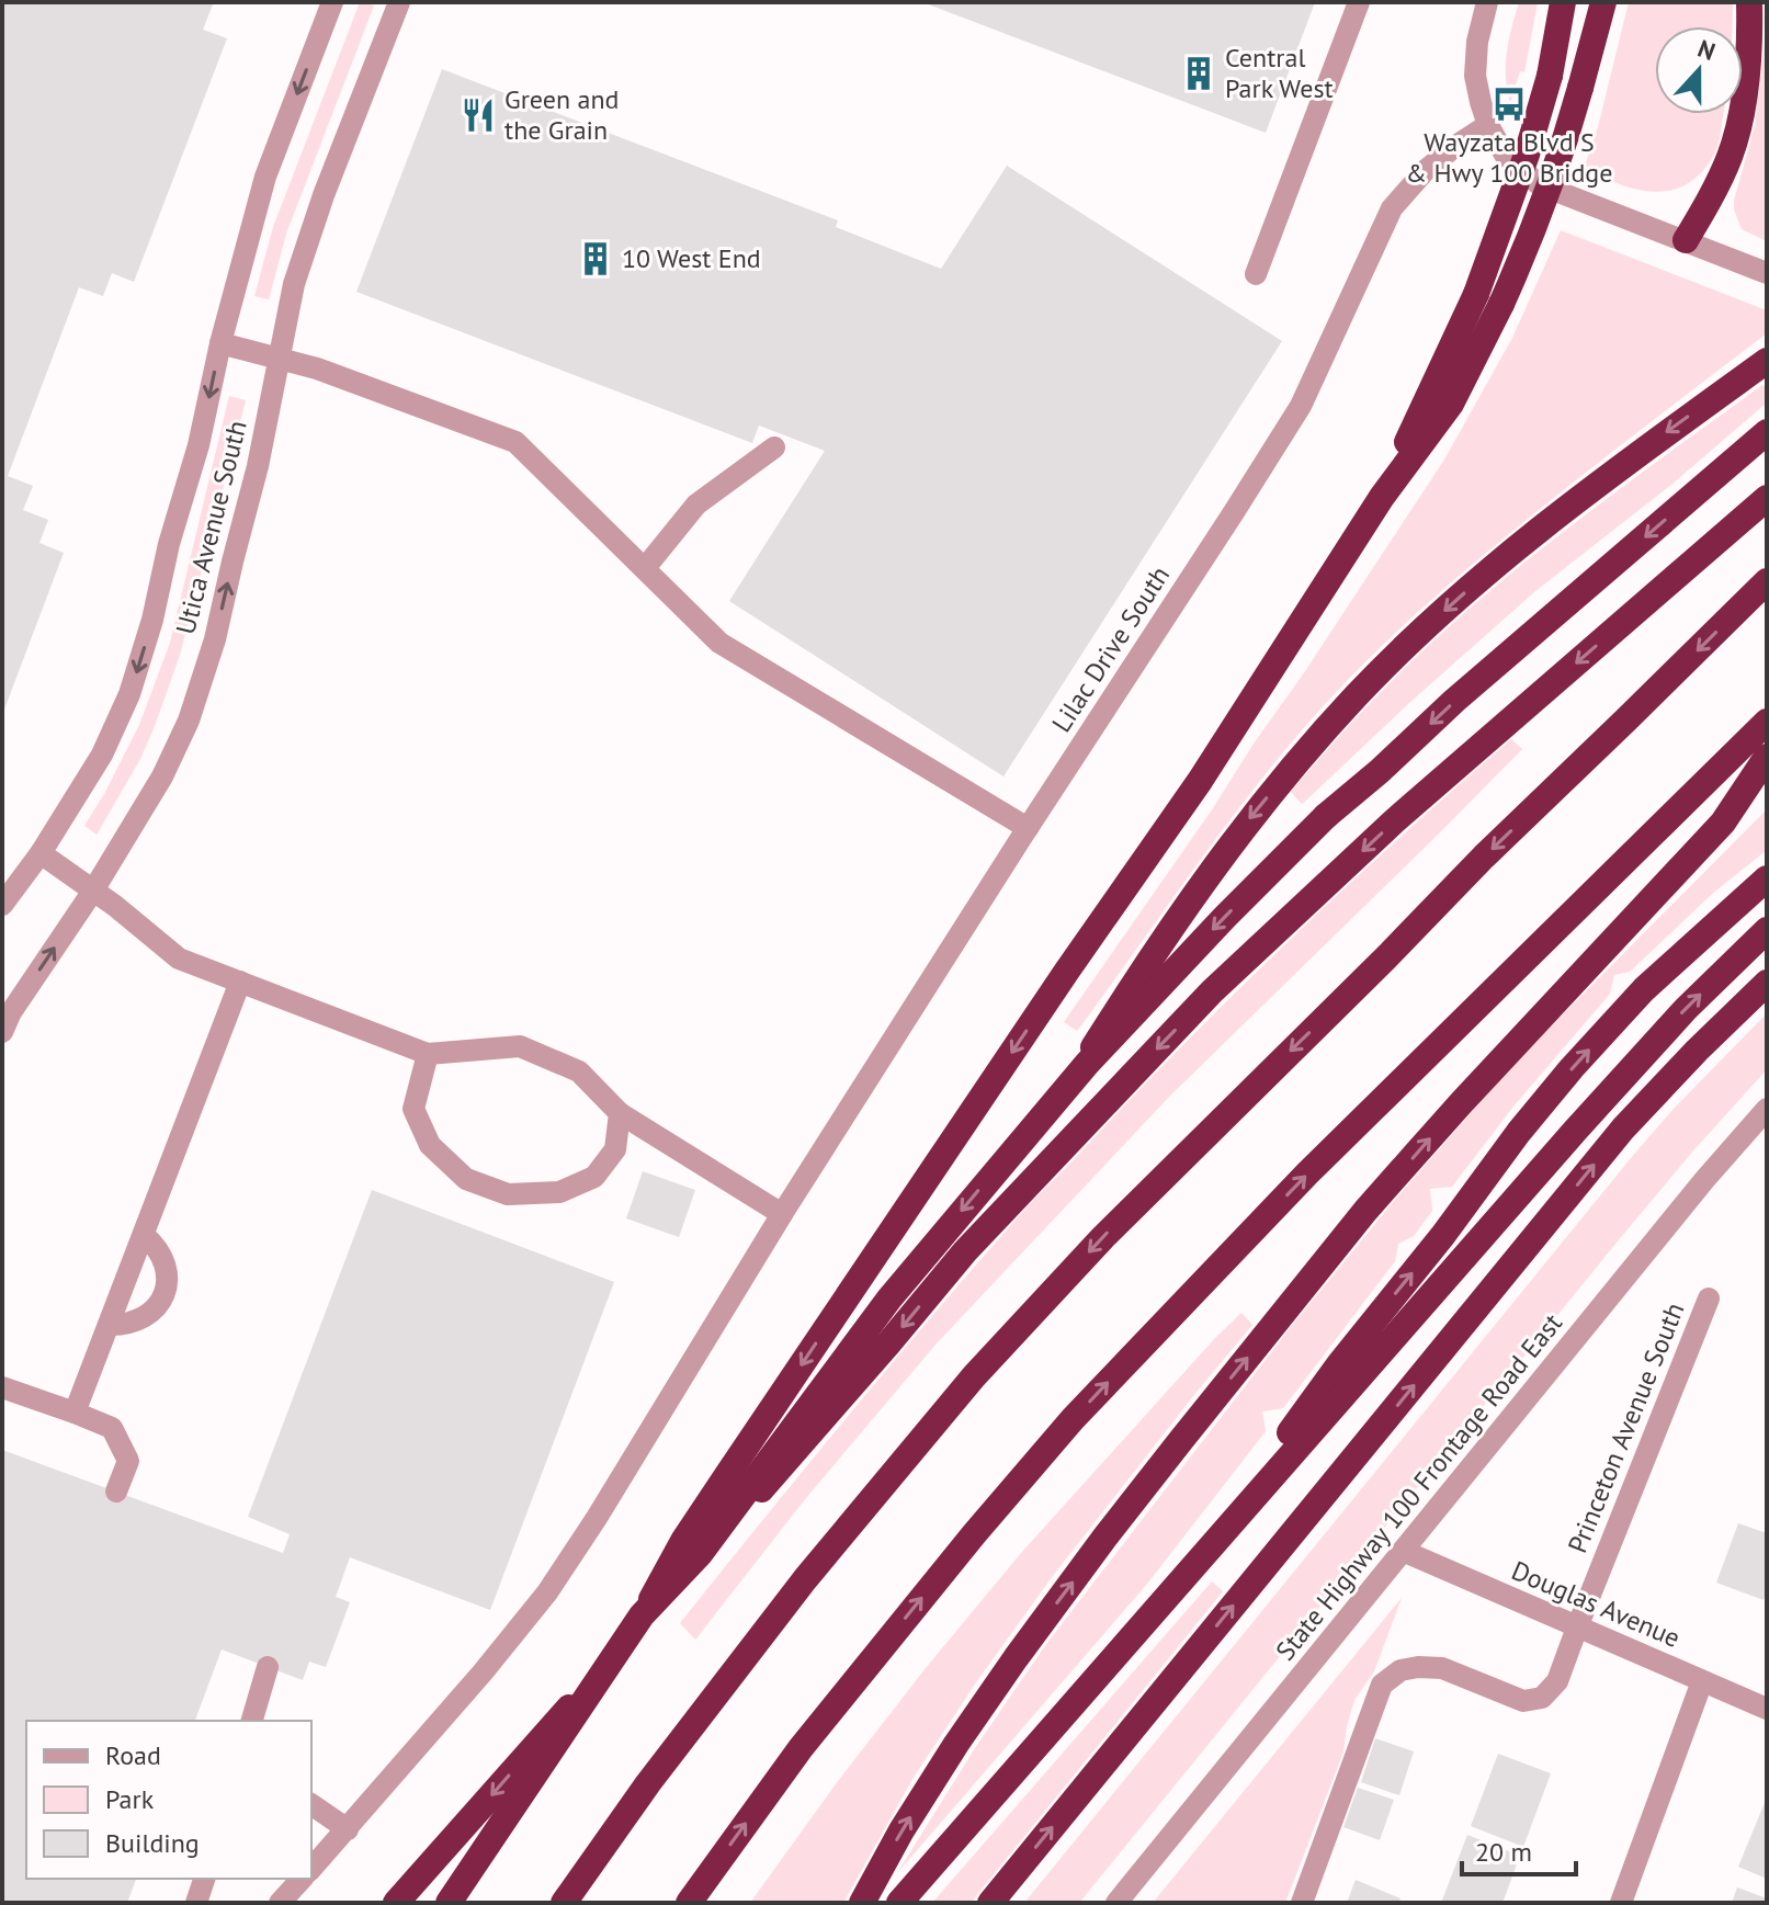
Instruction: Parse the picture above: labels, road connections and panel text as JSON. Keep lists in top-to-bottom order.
{
  "streets": {
    "street": [
      "Utica Avenue South",
      "Lilac Drive South",
      "Princeton Avenue South",
      "State Highway 100 Frontage Road East",
      "Douglas Avenue"
    ]
  },
  "crossings": [
    ["Princeton Avenue South", "Douglas Avenue"],
    ["State Highway 100 Frontage Road East", "Douglas Avenue"]
  ],
  "places": {
    "building": ["Central Park West", "10 West End"],
    "bus stop": ["Wayzata Blvd S & Hwy 100 Bridge"],
    "restaurant": ["Green and the Grain"]
  },
  "legend": ["Road", "Park", "Building"],
  "scale_bar": "20 m",
  "north": "top"
}
